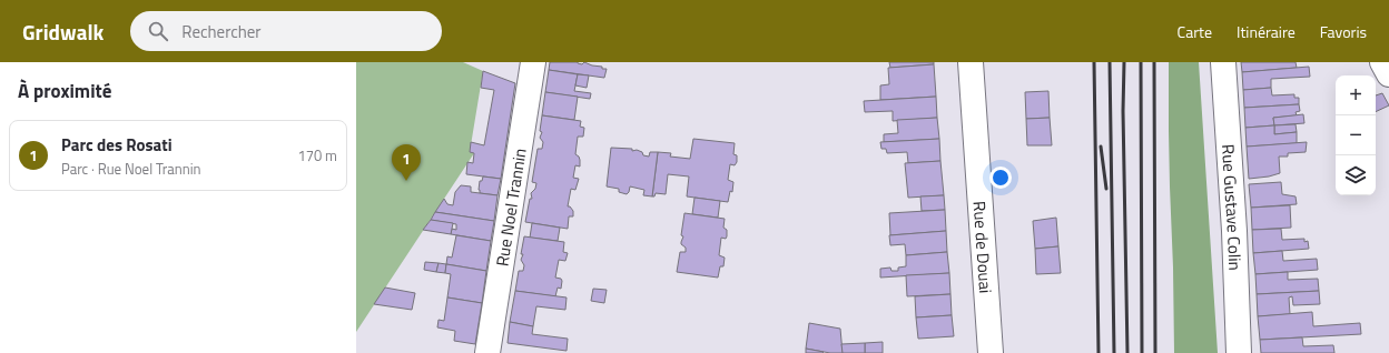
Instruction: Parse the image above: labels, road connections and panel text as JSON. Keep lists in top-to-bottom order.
{
  "streets": {
    "street": ["Rue Noel Trannin", "Rue Gustave Colin", "Rue de Douai"]
  },
  "page": {
    "header": "Gridwalk",
    "search": "Rechercher",
    "nav": ["Carte", "Itinéraire", "Favoris"],
    "heading": "À proximité",
    "map_buttons": ["+", "−"],
    "list": [
      {
        "mark": "1",
        "name": "Parc des Rosati",
        "note": "Parc · Rue Noel Trannin",
        "value": "170 m"
      }
    ],
    "pins": "1"
  }
}
